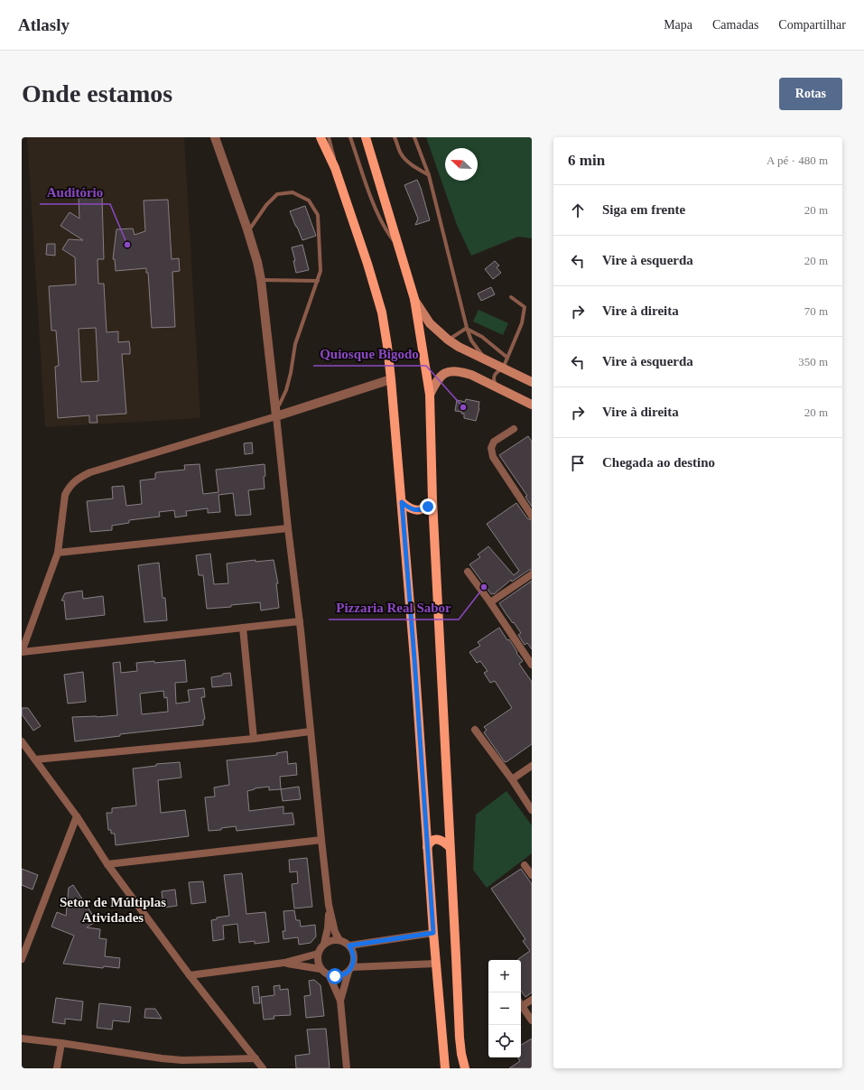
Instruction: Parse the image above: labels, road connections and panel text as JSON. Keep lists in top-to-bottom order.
{
  "districts": ["Setor de Múltiplas Atividades"],
  "places": ["Auditório", "Quiosque Bigodo", "Pizzaria Real Sabor"],
  "north": "top left",
  "page": {
    "header": "Atlasly",
    "nav": ["Mapa", "Camadas", "Compartilhar"],
    "buttons": "Rotas",
    "title": "Onde estamos",
    "heading": ["6 min", "A pé · 480 m"],
    "list": [
      ["Siga em frente", "20 m"],
      ["Vire à esquerda", "20 m"],
      ["Vire à direita", "70 m"],
      ["Vire à esquerda", "350 m"],
      ["Vire à direita", "20 m"],
      "Chegada ao destino"
    ],
    "map_buttons": ["+", "−"]
  }
}
